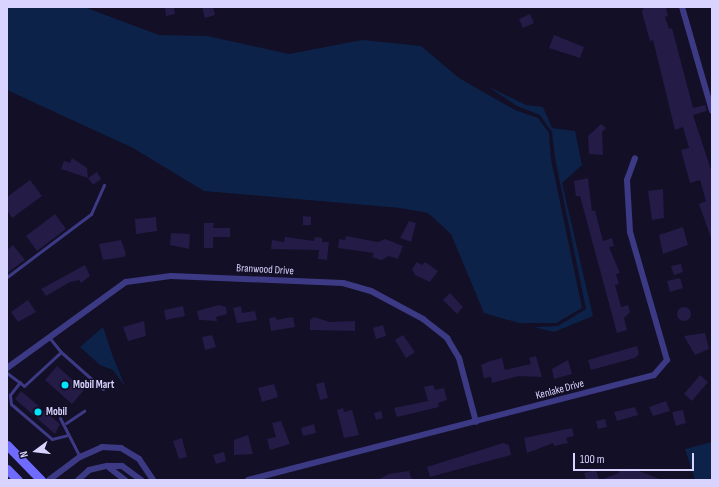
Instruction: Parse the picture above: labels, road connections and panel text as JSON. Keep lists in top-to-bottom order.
{
  "streets": {
    "street": ["Branwood Drive", "Kenlake Drive"]
  },
  "crossings": [
    ["Branwood Drive", "Kenlake Drive"]
  ],
  "places": ["Mobil Mart", "Mobil"],
  "scale_bar": "100 m",
  "north": "left"
}
